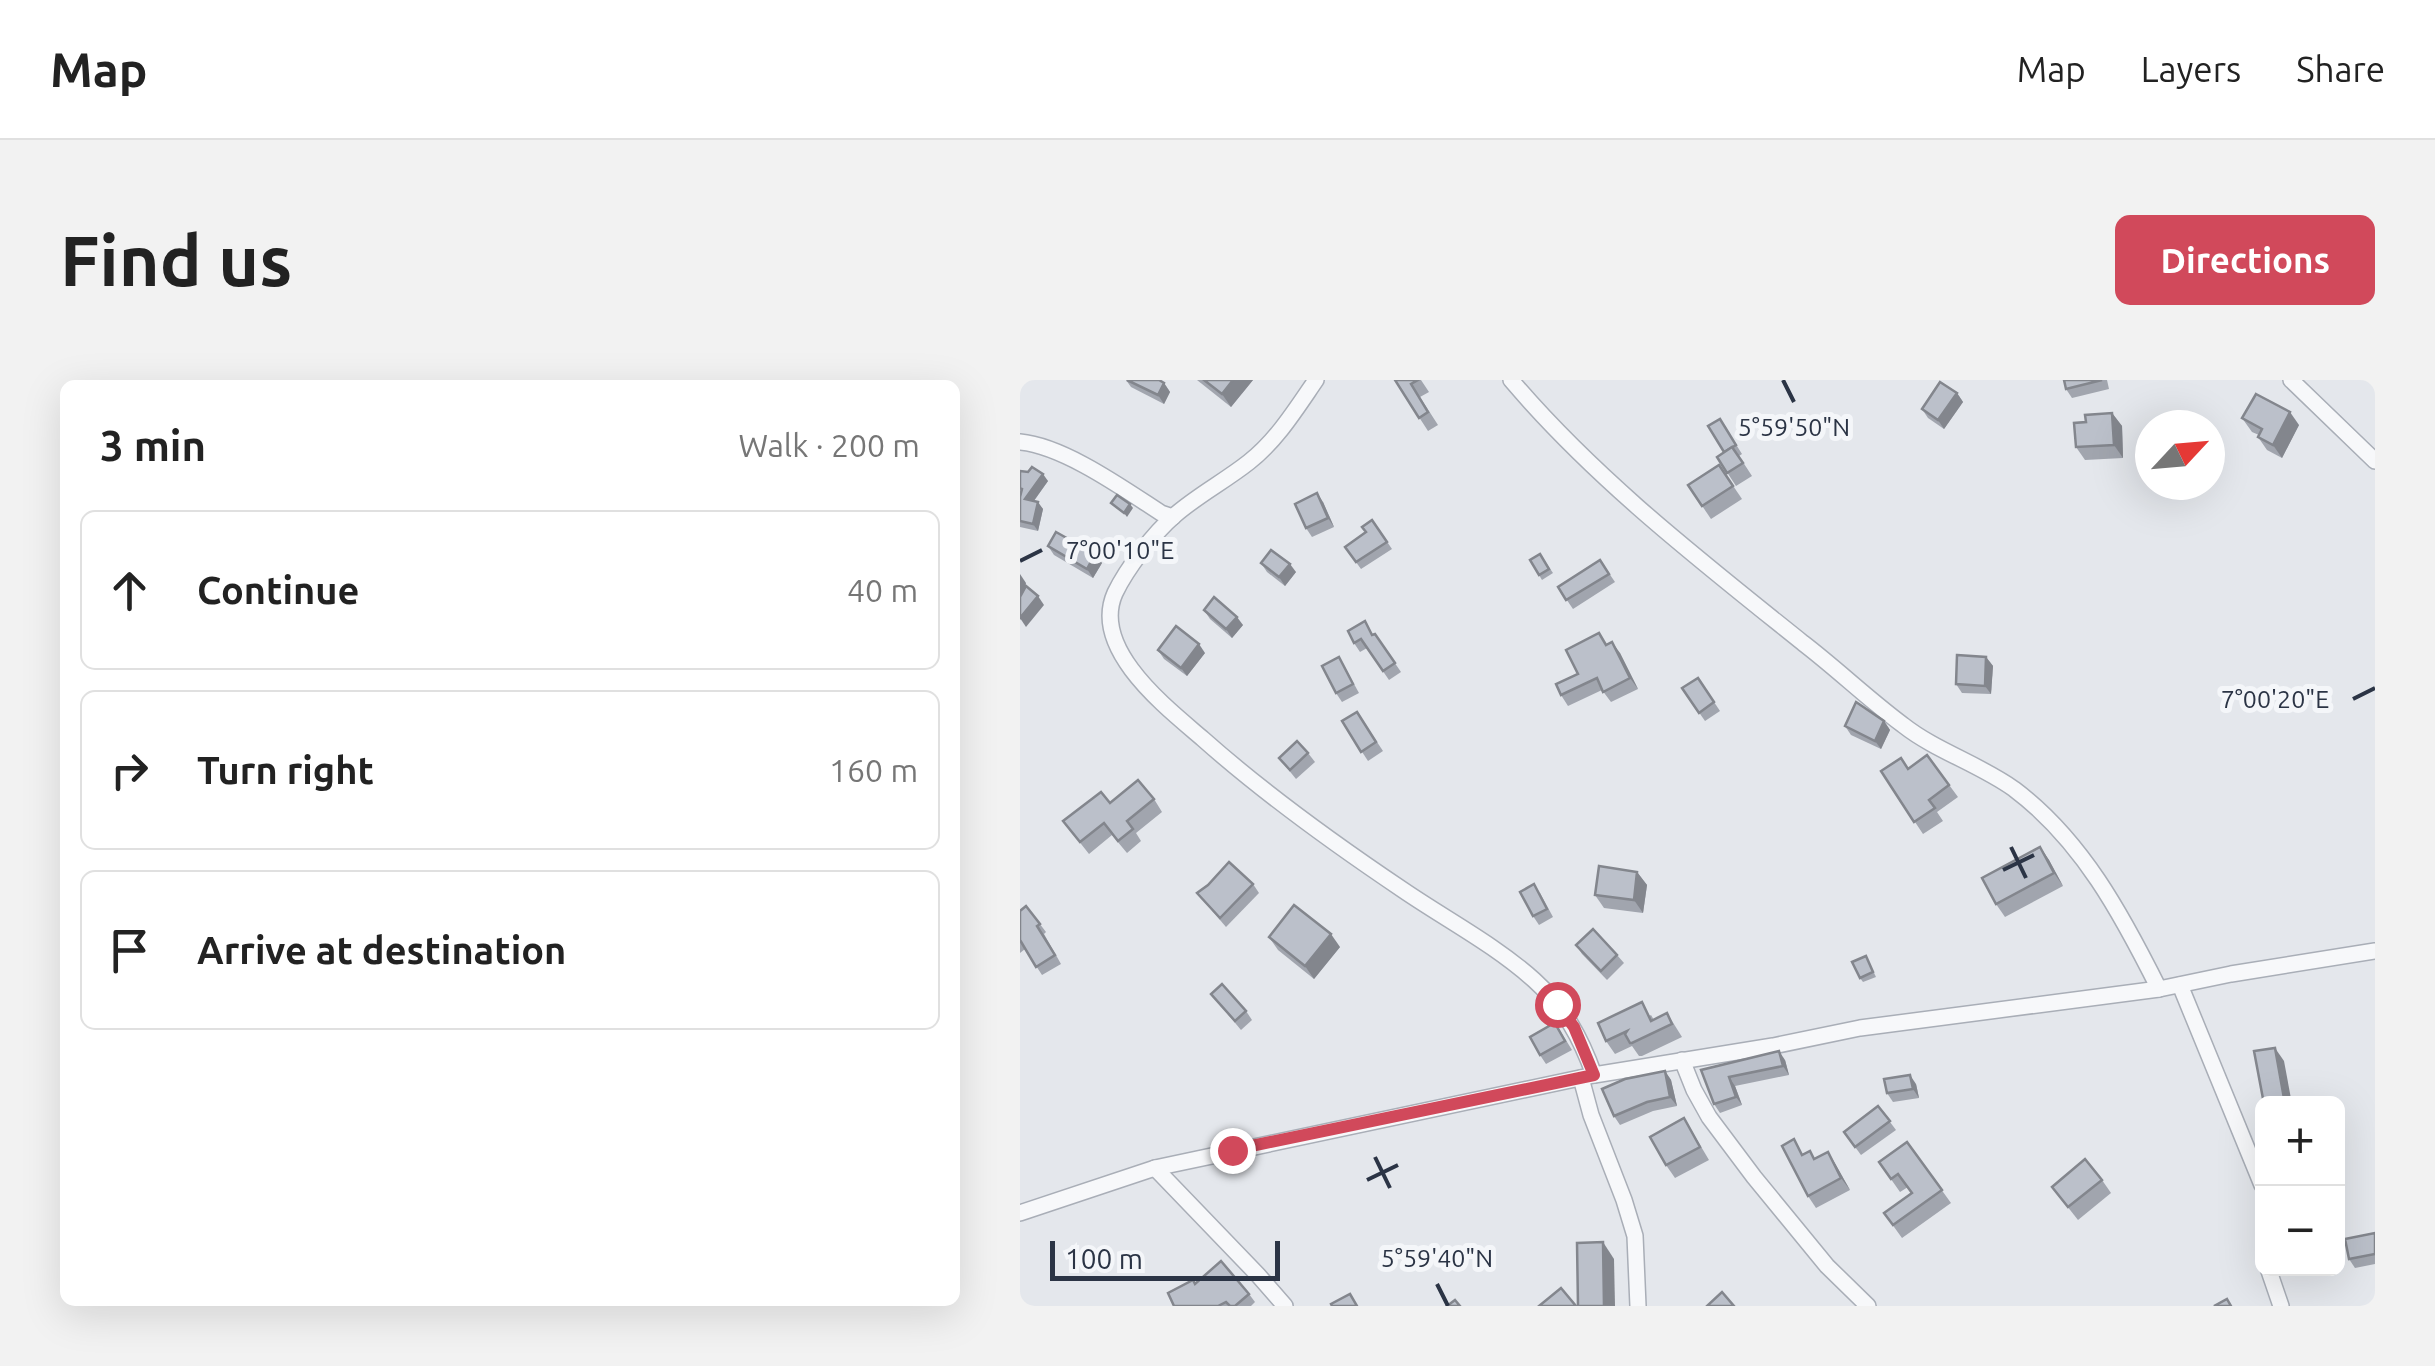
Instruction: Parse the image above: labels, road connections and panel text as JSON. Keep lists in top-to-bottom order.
{
  "scale_bar": "100 m",
  "north": "top right",
  "page": {
    "header": "Map",
    "nav": ["Map", "Layers", "Share"],
    "buttons": "Directions",
    "title": "Find us",
    "heading": ["3 min", "Walk · 200 m"],
    "list": [
      ["Continue", "40 m"],
      ["Turn right", "160 m"],
      "Arrive at destination"
    ],
    "map_buttons": ["+", "−"],
    "scale": "100 m"
  },
  "coordinates": [
    "5°59'50\"N",
    "7°00'10\"E",
    "7°00'20\"E",
    "5°59'40\"N"
  ]
}
